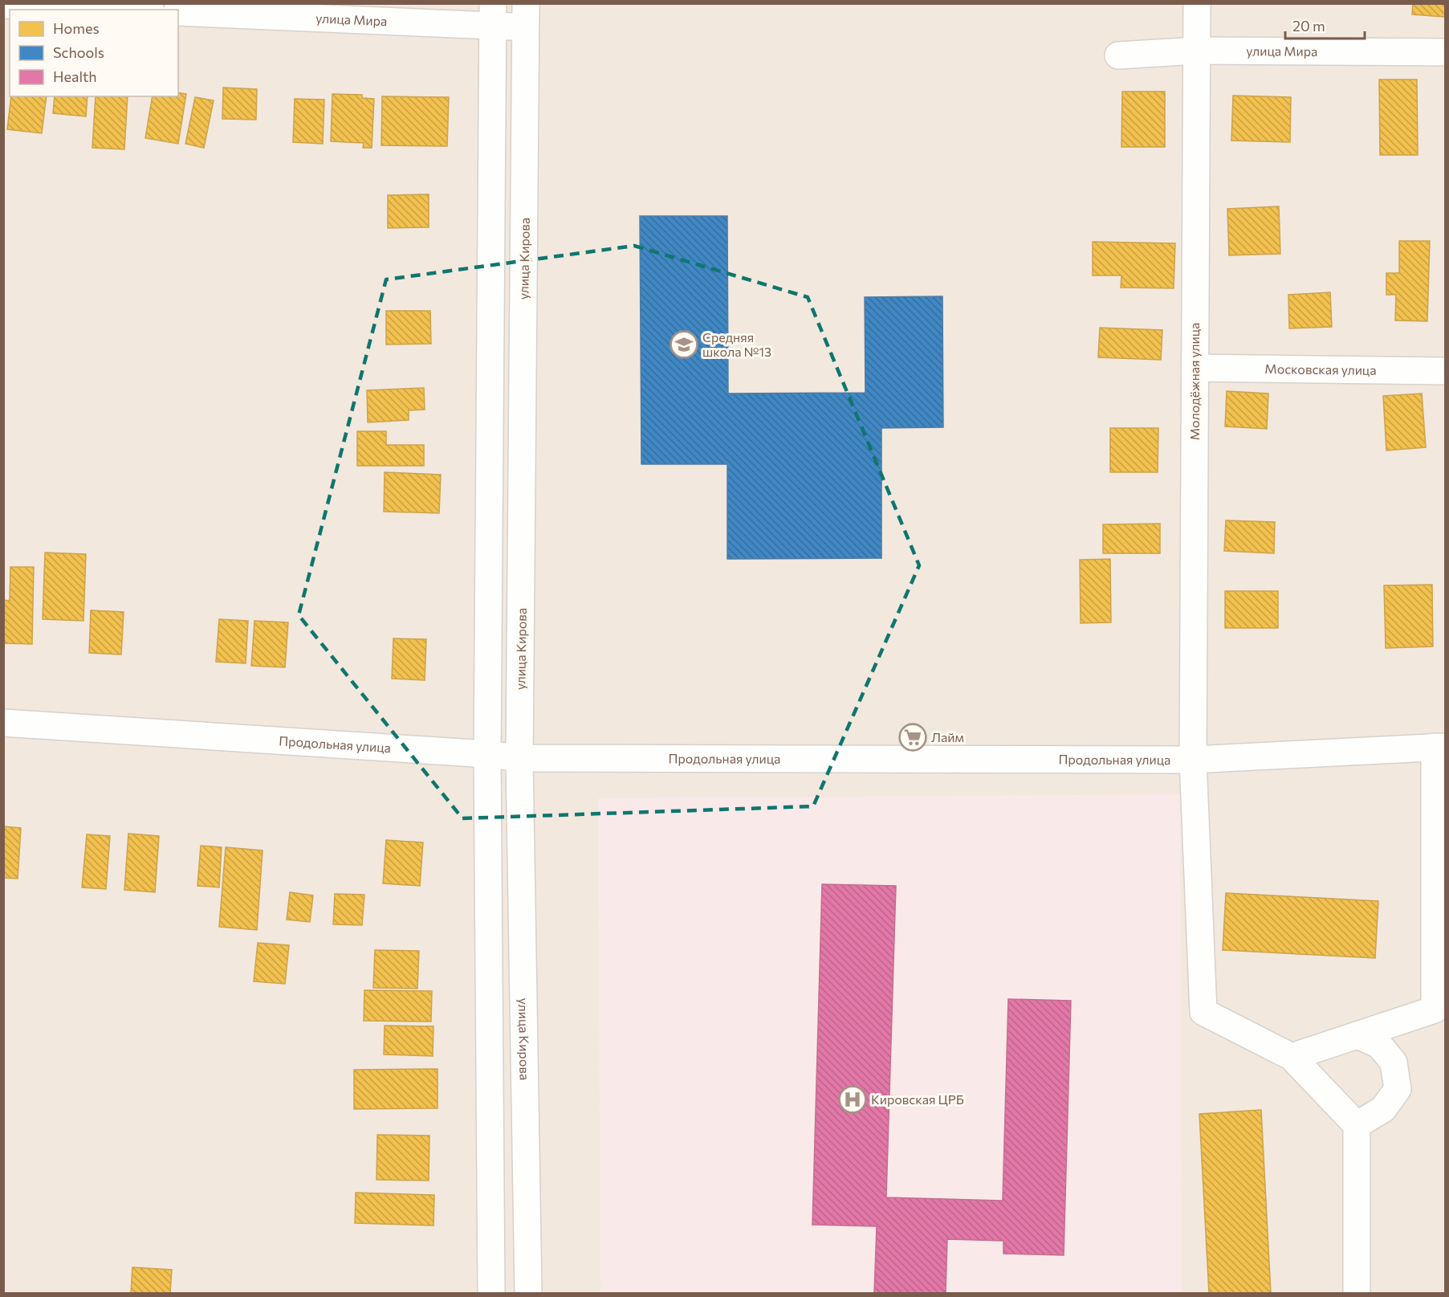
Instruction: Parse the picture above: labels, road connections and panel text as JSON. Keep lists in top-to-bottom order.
{
  "streets": {
    "street": [
      "улица Мира",
      "улица Кирова",
      "Московская улица",
      "Молодёжная улица",
      "Продольная улица"
    ]
  },
  "crossings": [
    ["улица Мира", "улица Кирова"],
    ["улица Мира", "Молодёжная улица"],
    ["улица Кирова", "Продольная улица"],
    ["Московская улица", "Молодёжная улица"],
    ["Молодёжная улица", "Продольная улица"]
  ],
  "places": {
    "school or university": ["Средняя школа №13"],
    "supermarket": ["Лайм"],
    "hospital": ["Кировская ЦРБ"]
  },
  "legend": ["Homes", "Schools", "Health"],
  "scale_bar": "20 m"
}
